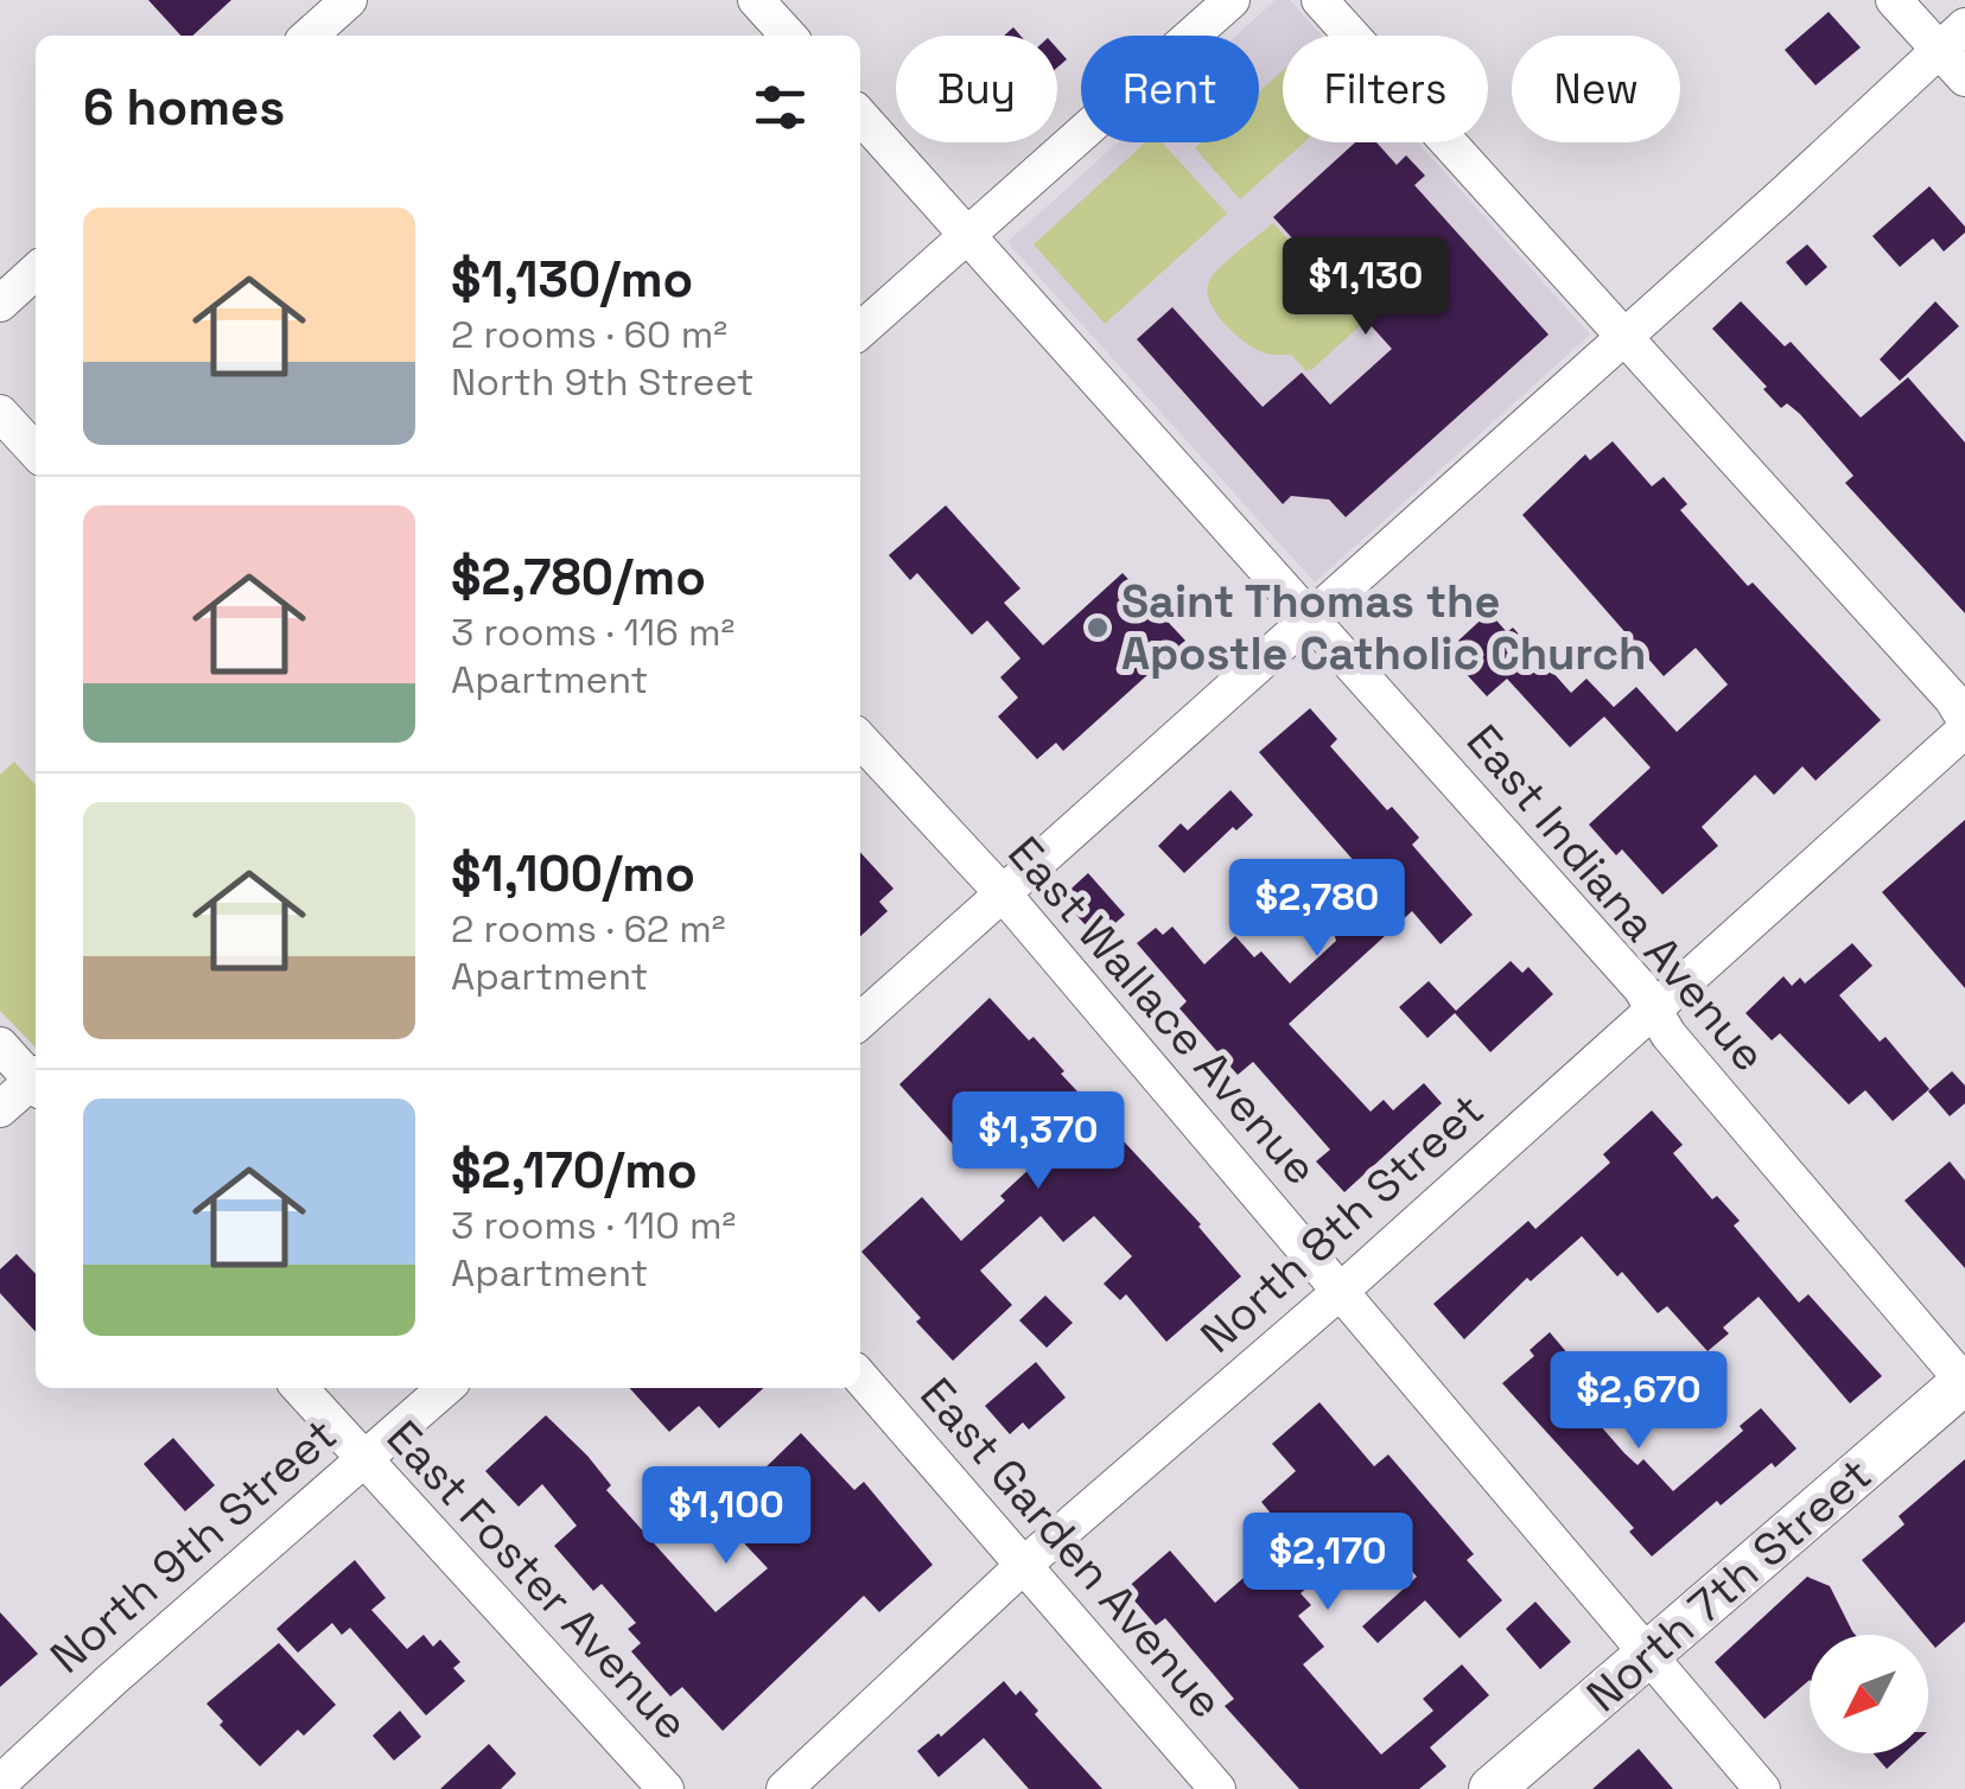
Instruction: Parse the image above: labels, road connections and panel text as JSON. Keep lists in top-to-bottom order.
{
  "streets": {
    "street": [
      "East Indiana Avenue",
      "East Wallace Avenue",
      "North 8th Street",
      "North 9th Street",
      "East Garden Avenue",
      "East Foster Avenue",
      "North 7th Street"
    ]
  },
  "crossings": [
    ["East Indiana Avenue", "North 8th Street"],
    ["East Indiana Avenue", "North 7th Street"],
    ["East Wallace Avenue", "North 8th Street"],
    ["East Wallace Avenue", "North 7th Street"],
    ["North 8th Street", "East Garden Avenue"],
    ["North 9th Street", "East Foster Avenue"]
  ],
  "places": ["Saint Thomas the Apostle Catholic Church"],
  "north": "bottom left",
  "page": {
    "chip": [
      "Buy",
      "Rent",
      "Filters",
      "New"
    ],
    "heading": "6 homes",
    "list": [
      {
        "name": "$1,130/mo",
        "note": "2 rooms · 60 m² · North 9th Street"
      },
      {
        "name": "$2,780/mo",
        "note": "3 rooms · 116 m² · Apartment"
      },
      {
        "name": "$1,100/mo",
        "note": "2 rooms · 62 m² · Apartment"
      },
      {
        "name": "$2,170/mo",
        "note": "3 rooms · 110 m² · Apartment"
      }
    ],
    "price": [
      "$1,130",
      "$2,780",
      "$1,370",
      "$2,670",
      "$1,100",
      "$2,170"
    ]
  }
}
